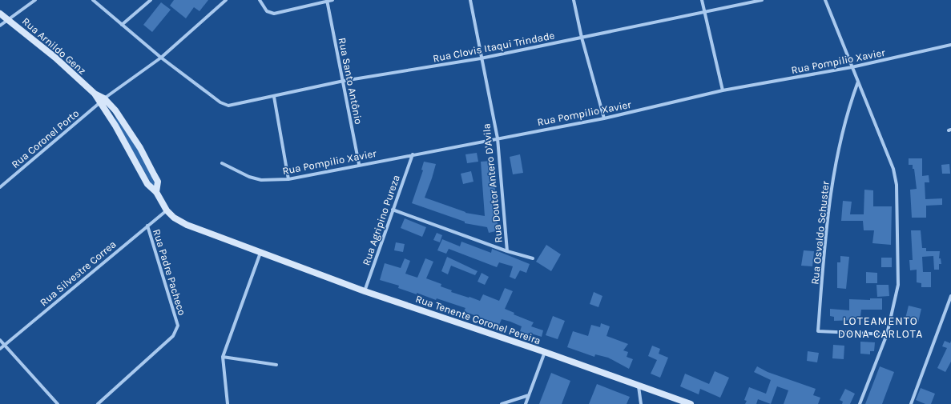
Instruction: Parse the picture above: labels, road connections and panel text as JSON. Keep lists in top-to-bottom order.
{
  "streets": {
    "main road": ["Rua Arnildo Genz", "Rua Tenente Coronel Pereira"],
    "street": [
      "Rua Clovis Itaqui Trindade",
      "Rua Pompilio Xavier",
      "Rua Santo Antônio",
      "Rua Coronel Porto",
      "Rua Doutor Antero D'Avila",
      "Rua Agripino Pureza",
      "Rua Osvaldo Schuster",
      "Rua Padre Pacheco",
      "Rua Silvestre Correa"
    ]
  },
  "crossings": [
    ["Rua Arnildo Genz", "Rua Coronel Porto"],
    ["Rua Arnildo Genz", "Rua Silvestre Correa"],
    ["Rua Arnildo Genz", "Rua Tenente Coronel Pereira"],
    ["Rua Clovis Itaqui Trindade", "Rua Santo Antônio"],
    ["Rua Clovis Itaqui Trindade", "Rua Coronel Porto"],
    ["Rua Clovis Itaqui Trindade", "Rua Doutor Antero D'Avila"],
    ["Rua Pompilio Xavier", "Rua Santo Antônio"],
    ["Rua Pompilio Xavier", "Rua Doutor Antero D'Avila"],
    ["Rua Pompilio Xavier", "Rua Agripino Pureza"],
    ["Rua Doutor Antero D'Avila", "Rua Agripino Pureza"],
    ["Rua Agripino Pureza", "Rua Tenente Coronel Pereira"],
    ["Rua Padre Pacheco", "Rua Silvestre Correa"],
    ["Rua Silvestre Correa", "Rua Tenente Coronel Pereira"]
  ],
  "districts": ["LOTEAMENTO DONA CARLOTA"]
}
